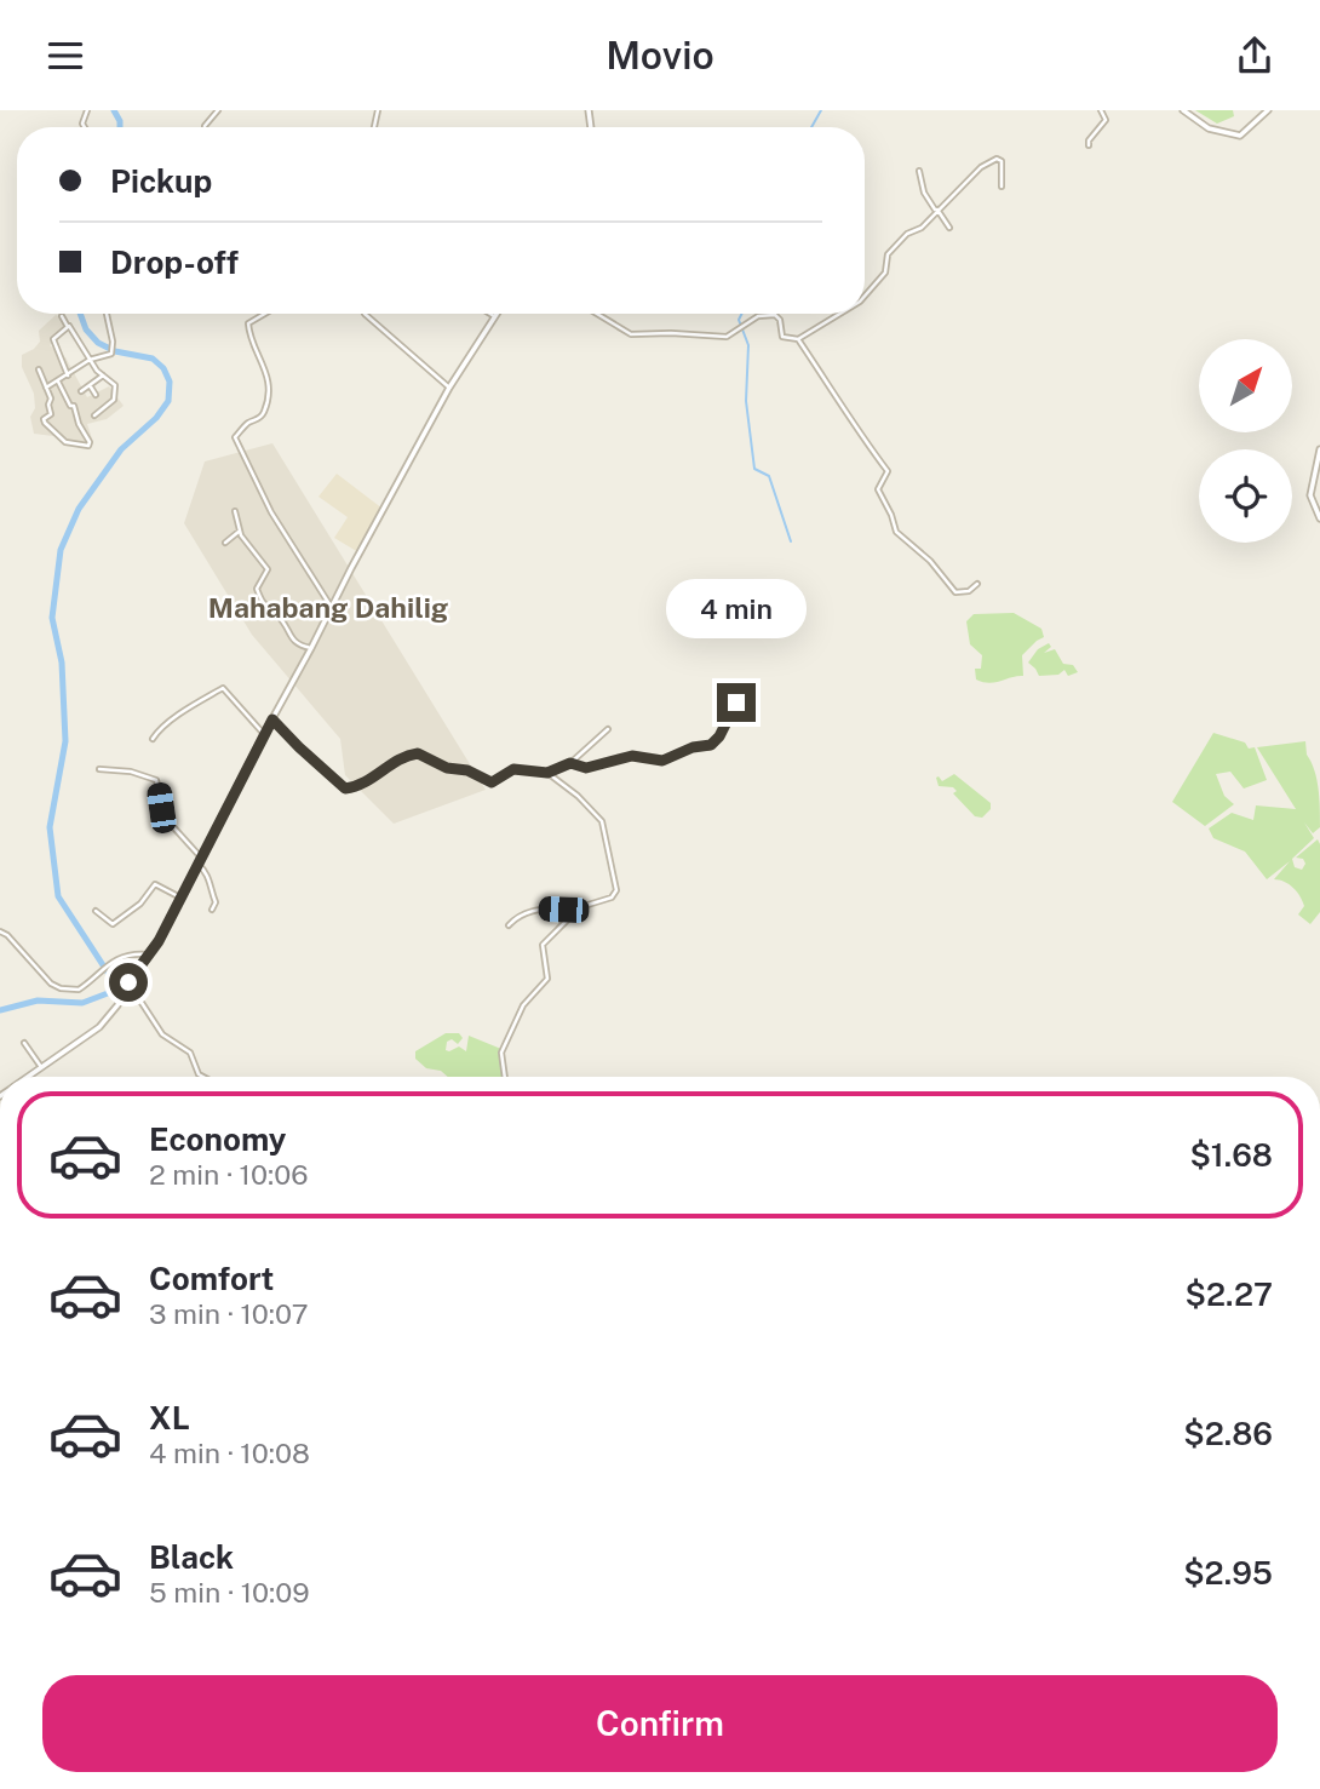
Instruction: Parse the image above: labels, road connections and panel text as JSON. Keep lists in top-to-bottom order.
{
  "districts": ["Mahabang Dahilig"],
  "north": "top right",
  "page": {
    "header": "Movio",
    "banner": ["Pickup", "Drop-off"],
    "bubble": "4 min",
    "list": [
      {
        "name": "Economy",
        "note": "2 min · 10:06",
        "value": "$1.68"
      },
      {
        "name": "Comfort",
        "note": "3 min · 10:07",
        "value": "$2.27"
      },
      {
        "name": "XL",
        "note": "4 min · 10:08",
        "value": "$2.86"
      },
      {
        "name": "Black",
        "note": "5 min · 10:09",
        "value": "$2.95"
      }
    ],
    "buttons": "Confirm"
  }
}
